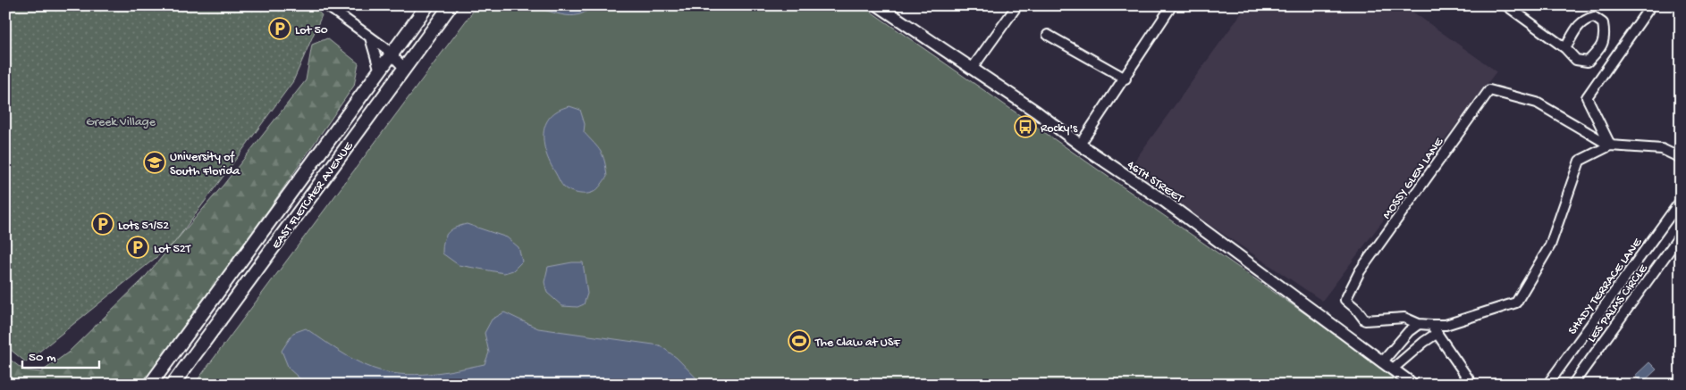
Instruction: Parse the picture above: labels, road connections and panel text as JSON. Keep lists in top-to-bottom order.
{
  "streets": {
    "main road": ["EAST FLETCHER AVENUE"],
    "street": [
      "MOSSY GLEN LANE",
      "46TH STREET",
      "SHADY TERRACE LANE",
      "LES PALMS CIRCLE"
    ]
  },
  "parks": ["Greek Village"],
  "places": {
    "parking": ["Lot 50", "Lots 51/52", "Lot 52T"],
    "bus stop": ["Rocky's"],
    "school or university": ["University of South Florida"],
    "sports": ["The Claw at USF"]
  },
  "scale_bar": "50 m"
}
